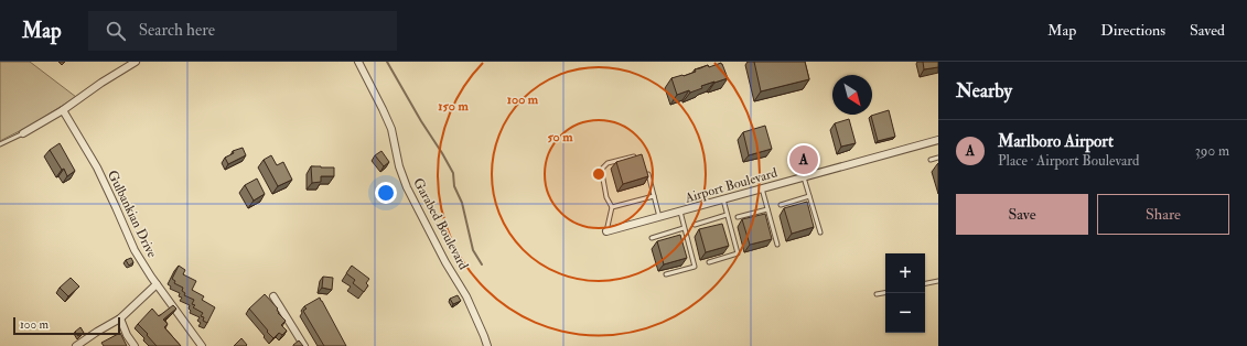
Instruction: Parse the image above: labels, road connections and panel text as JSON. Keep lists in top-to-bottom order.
{
  "streets": {
    "street": ["Airport Boulevard", "Gulbankian Drive", "Garabed Boulevard"]
  },
  "scale_bar": "100 m",
  "north": "bottom right",
  "page": {
    "header": "Map",
    "search": "Search here",
    "nav": ["Map", "Directions", "Saved"],
    "heading": "Nearby",
    "list": [
      {
        "mark": "A",
        "name": "Marlboro Airport",
        "note": "Place · Airport Boulevard",
        "value": "390 m"
      }
    ],
    "pins": "A",
    "buttons": ["Save", "Share"],
    "map_buttons": ["+", "−"],
    "scale": "100 m"
  },
  "rings": ["100 m", "150 m", "50 m"]
}
